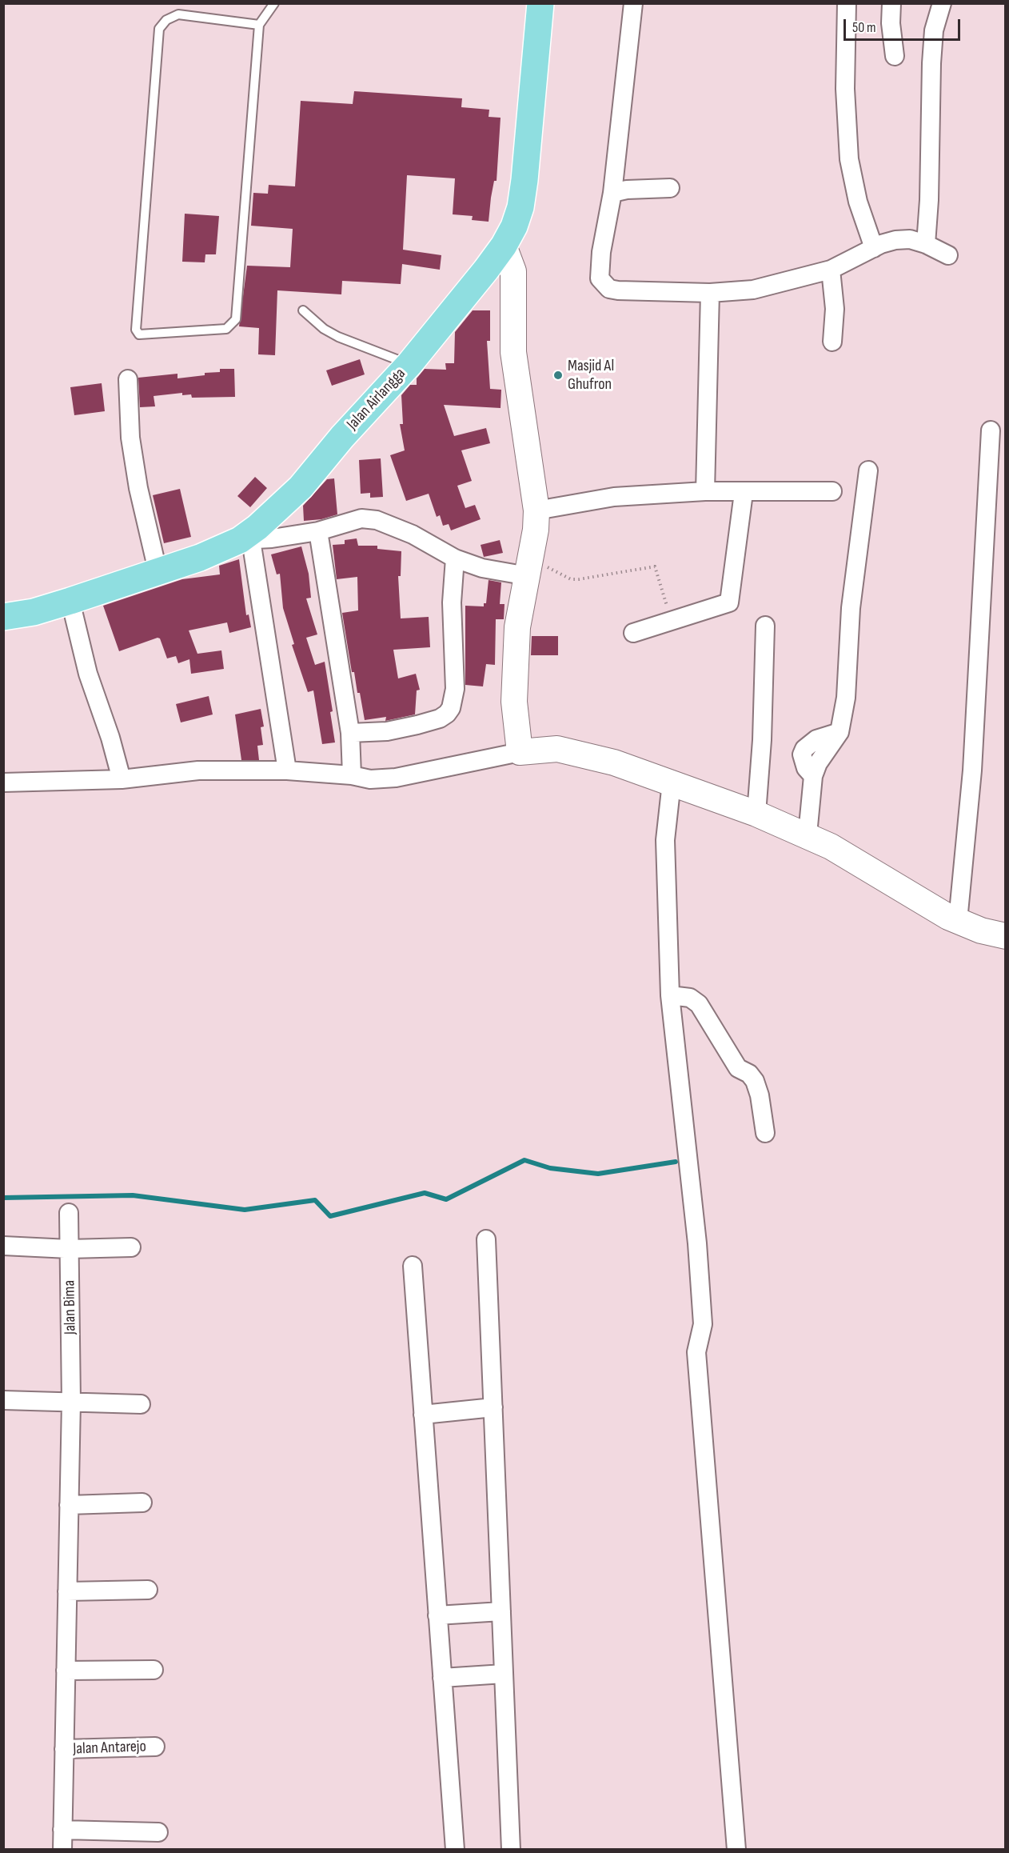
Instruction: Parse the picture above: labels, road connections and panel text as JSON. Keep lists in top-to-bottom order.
{
  "streets": {
    "main road": ["Jalan Airlangga"],
    "street": ["Jalan Bima", "Jalan Antarejo"]
  },
  "crossings": [
    ["Jalan Bima", "Jalan Antarejo"]
  ],
  "places": ["Masjid Al Ghufron"],
  "scale_bar": "50 m"
}
